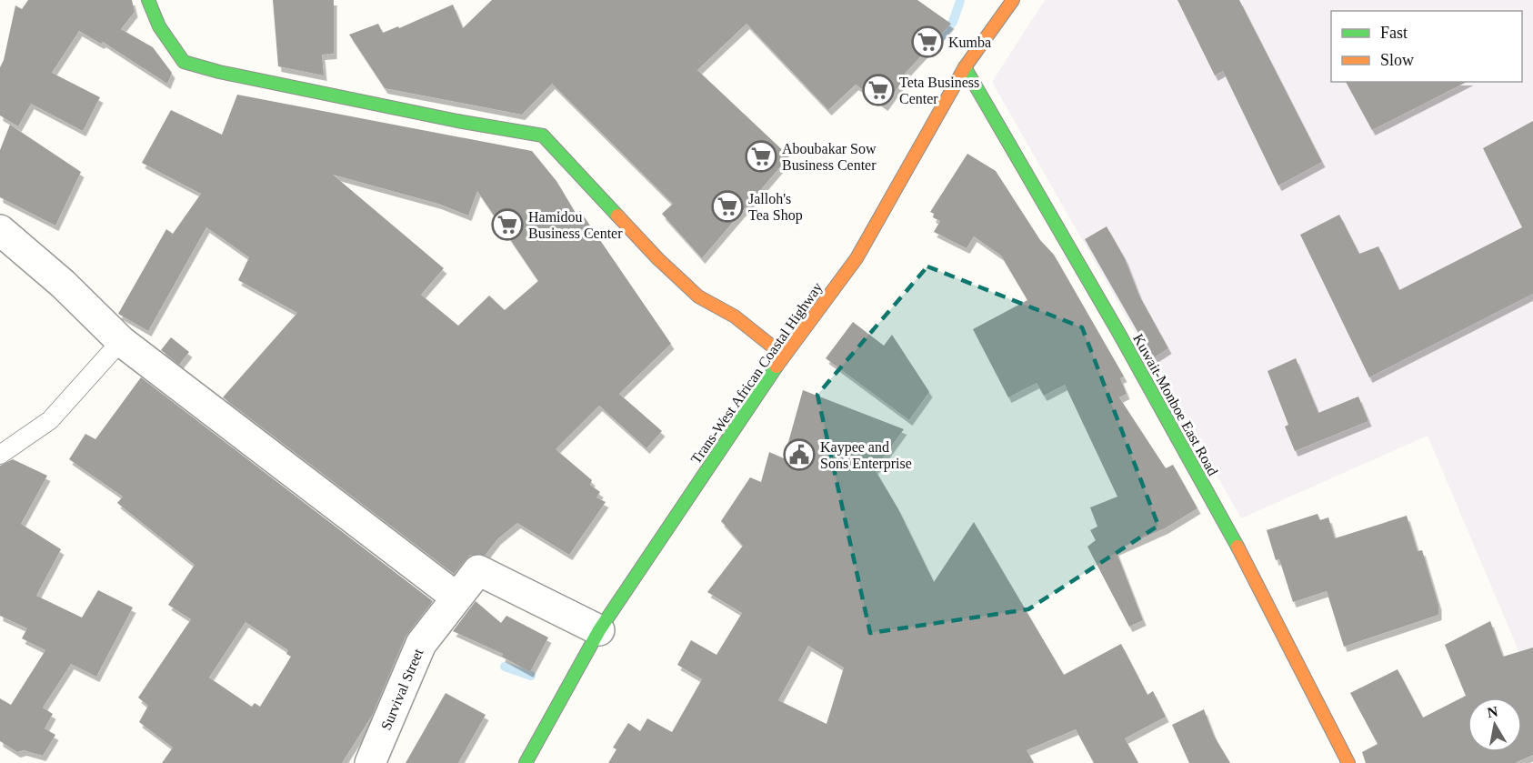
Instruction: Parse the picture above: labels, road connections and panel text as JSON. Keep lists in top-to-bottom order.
{
  "streets": {
    "main road": ["Trans-West African Coastal Highway", "Kuwait-Monboe East Road"],
    "street": ["Survival Street"]
  },
  "crossings": [
    ["Trans-West African Coastal Highway", "Kuwait-Monboe East Road"],
    ["Trans-West African Coastal Highway", "Survival Street"]
  ],
  "places": {
    "supermarket": [
      "Kumba",
      "Teta Business Center",
      "Aboubakar Sow Business Center",
      "Jalloh's Tea Shop",
      "Hamidou Business Center"
    ],
    "public building": ["Kaypee and Sons Enterprise"]
  },
  "legend": ["Fast", "Slow"],
  "north": "top"
}
